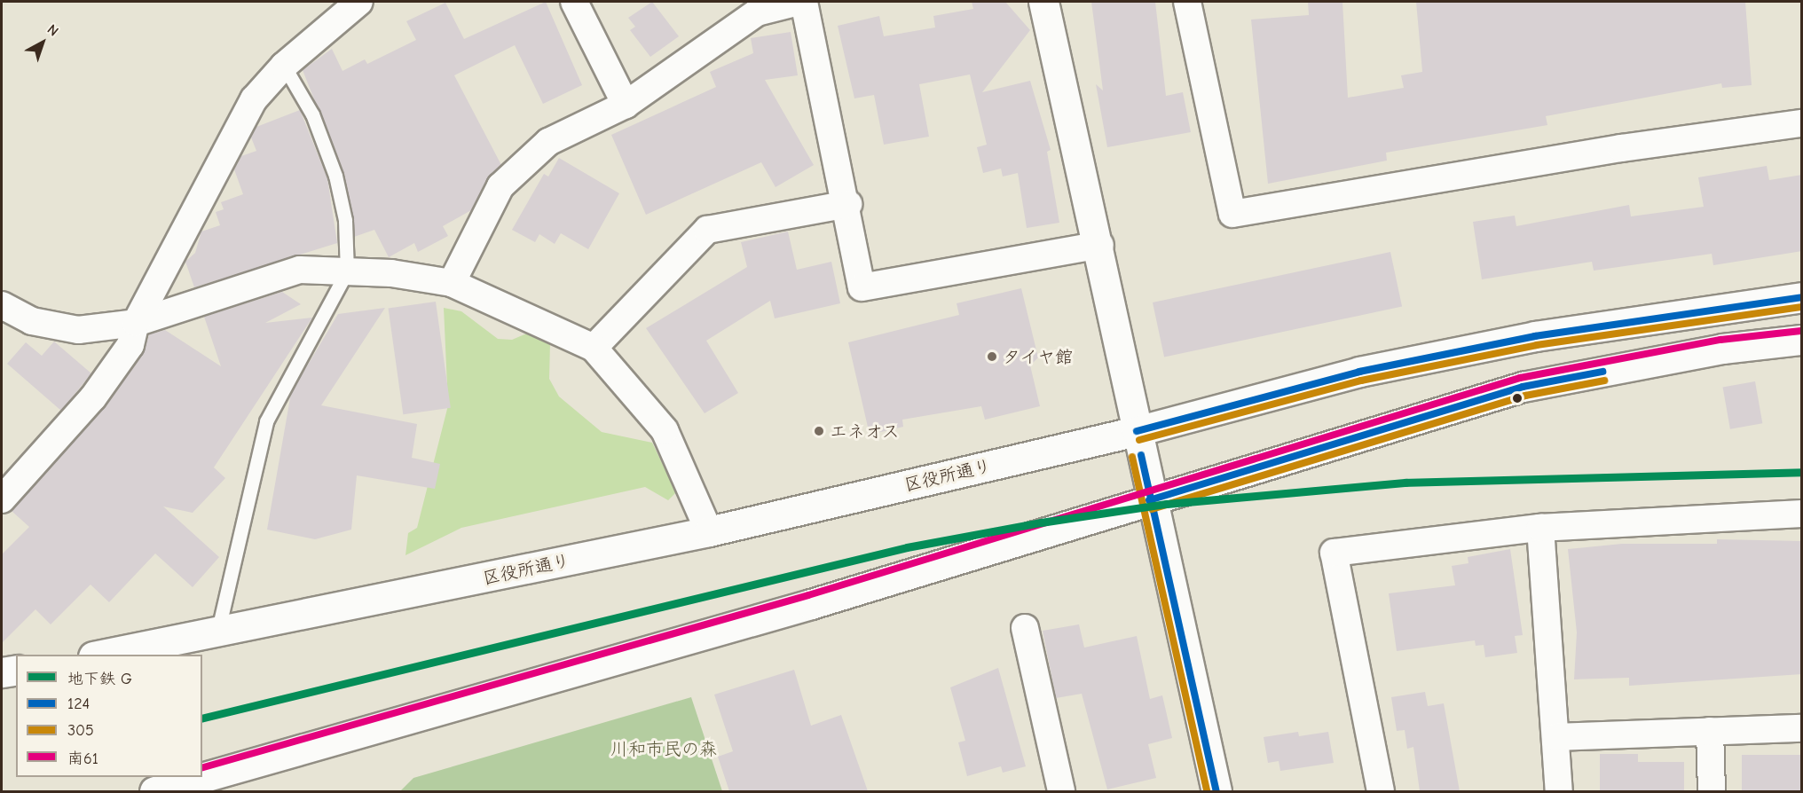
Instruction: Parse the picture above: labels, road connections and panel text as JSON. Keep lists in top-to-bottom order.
{
  "streets": {
    "street": ["区役所通り"]
  },
  "parks": ["川和市民の森"],
  "places": ["タイヤ館", "エネオス"],
  "lines": [
    "transit line 124",
    "transit line 305",
    "transit line 南61",
    "metro line G"
  ],
  "legend": [
    "地下鉄 G",
    "124",
    "305",
    "南61"
  ],
  "north": "top right"
}
